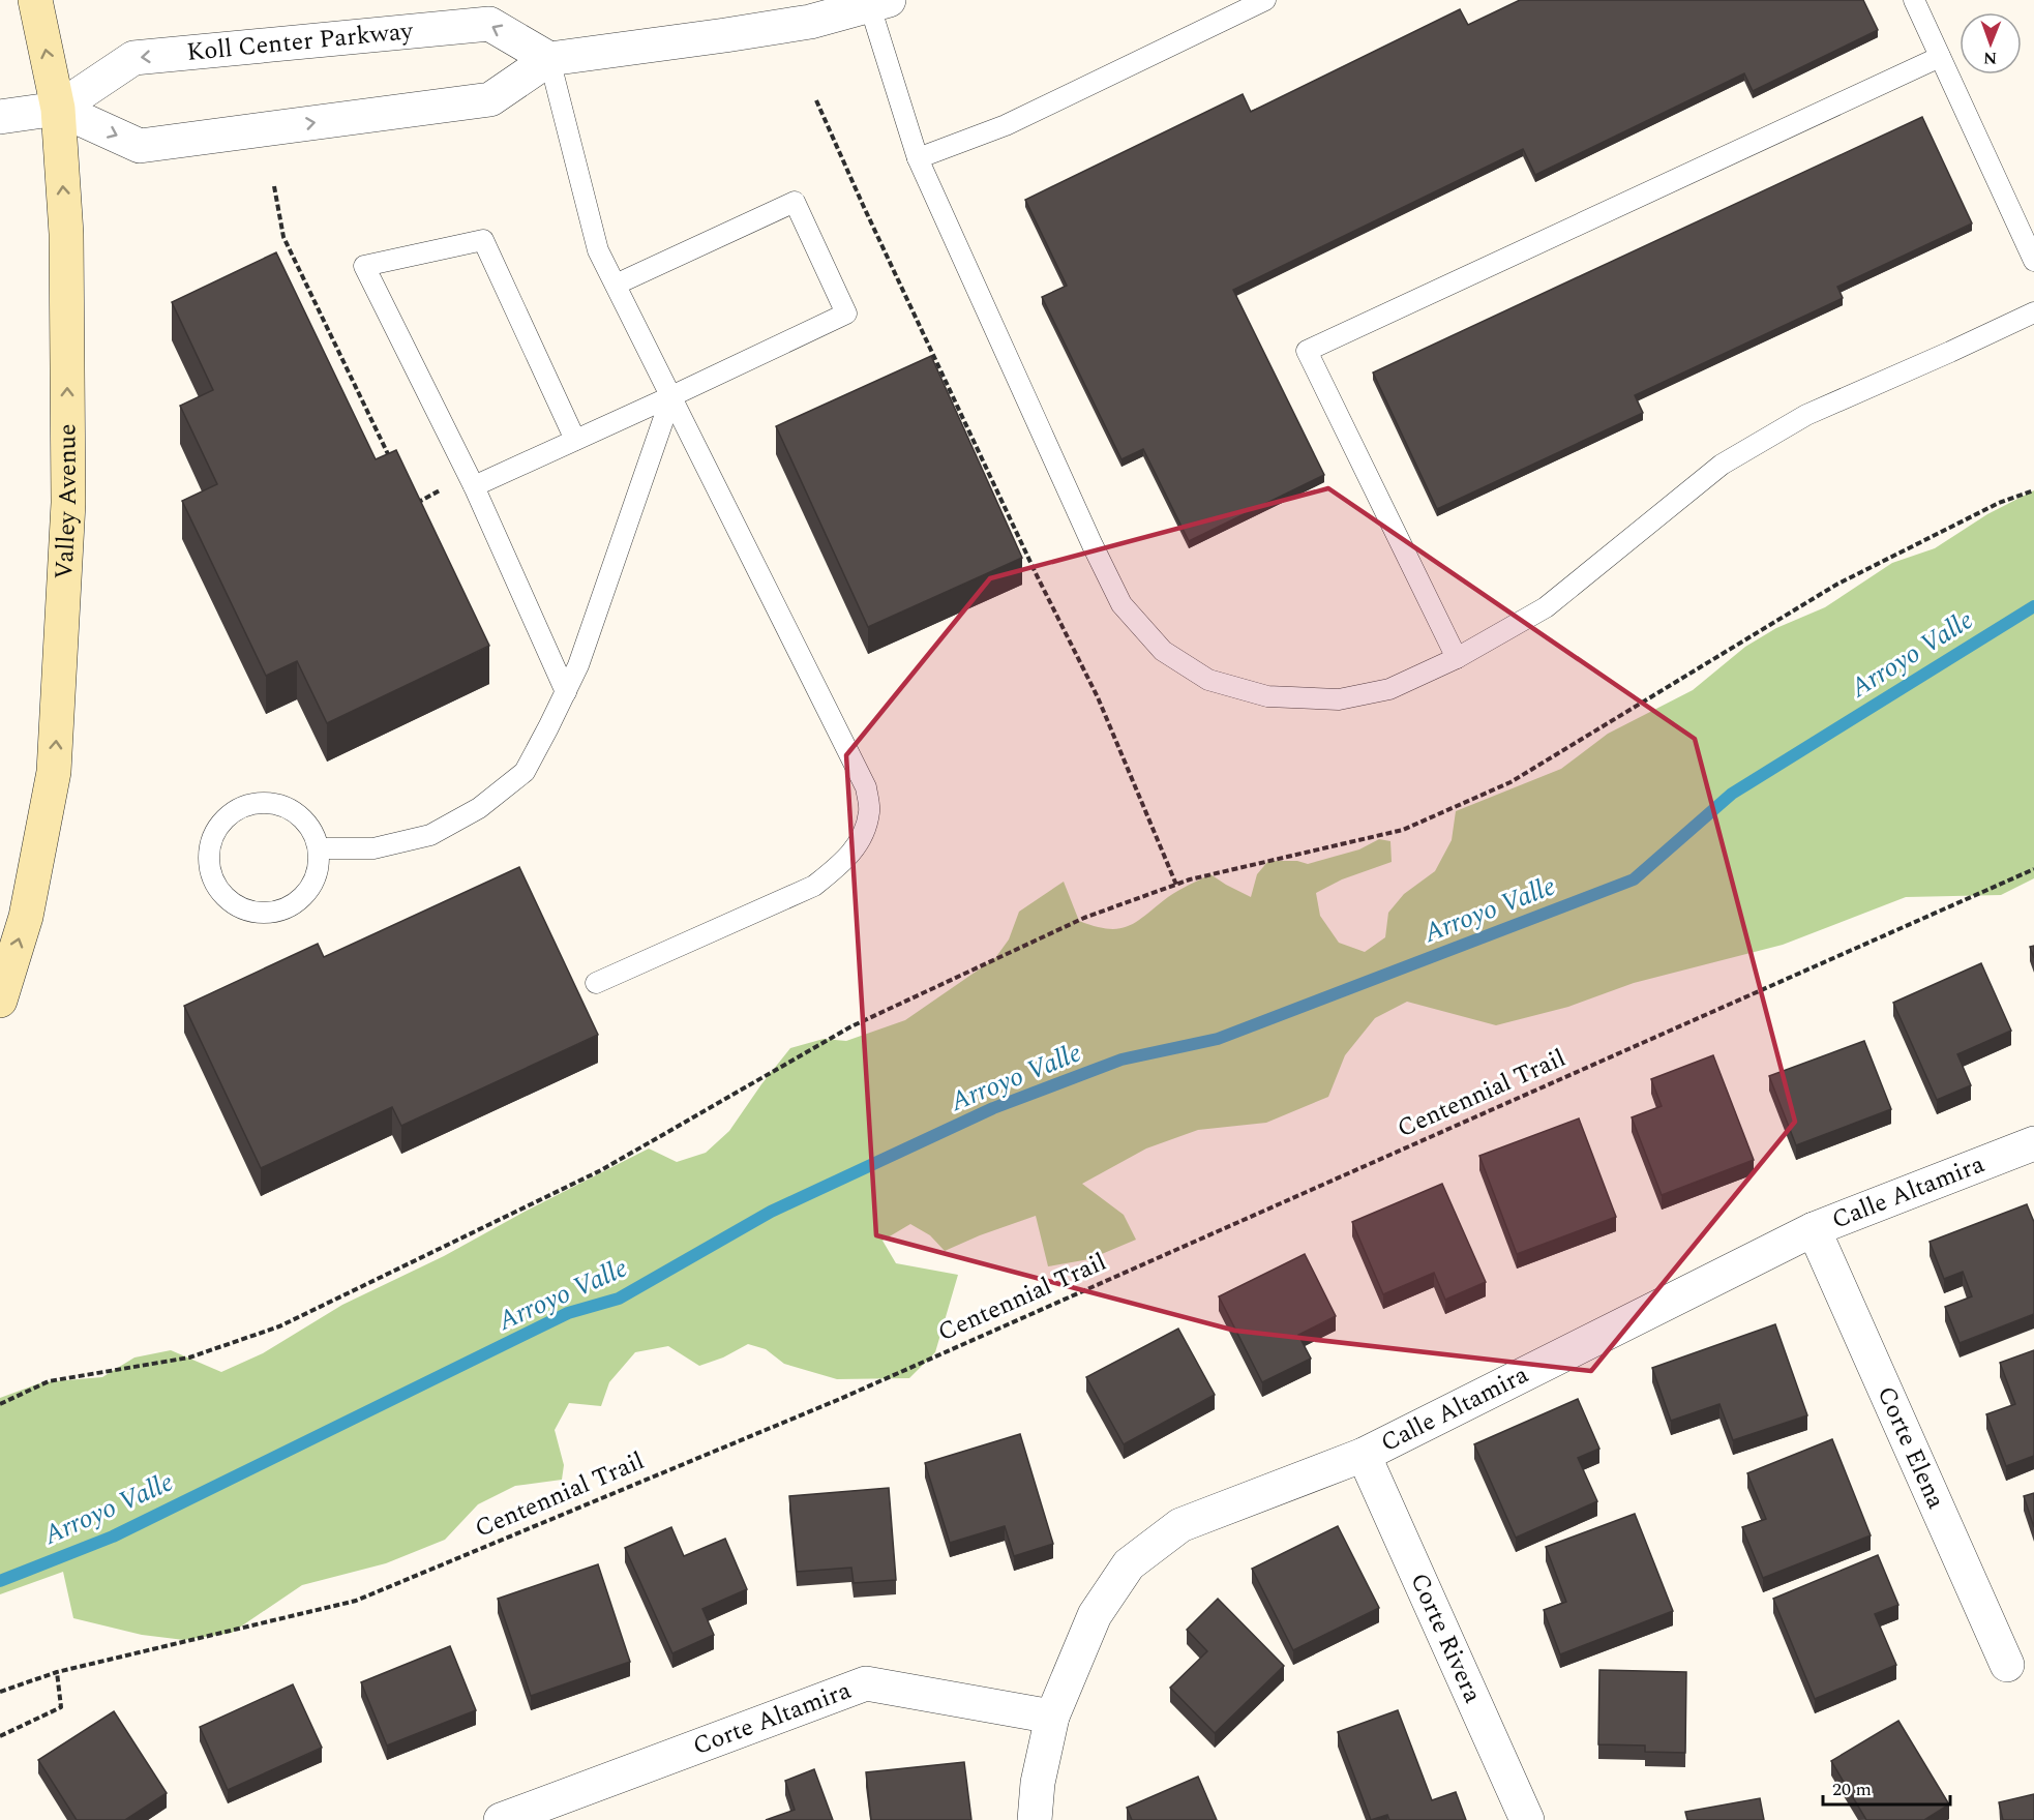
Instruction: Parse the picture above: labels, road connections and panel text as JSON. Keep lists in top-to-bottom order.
{
  "streets": {
    "main road": ["Valley Avenue"],
    "street": [
      "Koll Center Parkway",
      "Calle Altamira",
      "Corte Elena",
      "Corte Rivera",
      "Corte Altamira"
    ],
    "path": ["Centennial Trail"]
  },
  "crossings": [
    ["Koll Center Parkway", "Valley Avenue"],
    ["Calle Altamira", "Corte Elena"],
    ["Calle Altamira", "Corte Rivera"],
    ["Calle Altamira", "Corte Altamira"]
  ],
  "one_way": ["Valley Avenue"],
  "water": ["Arroyo Valle"],
  "scale_bar": "20 m",
  "north": "bottom"
}
